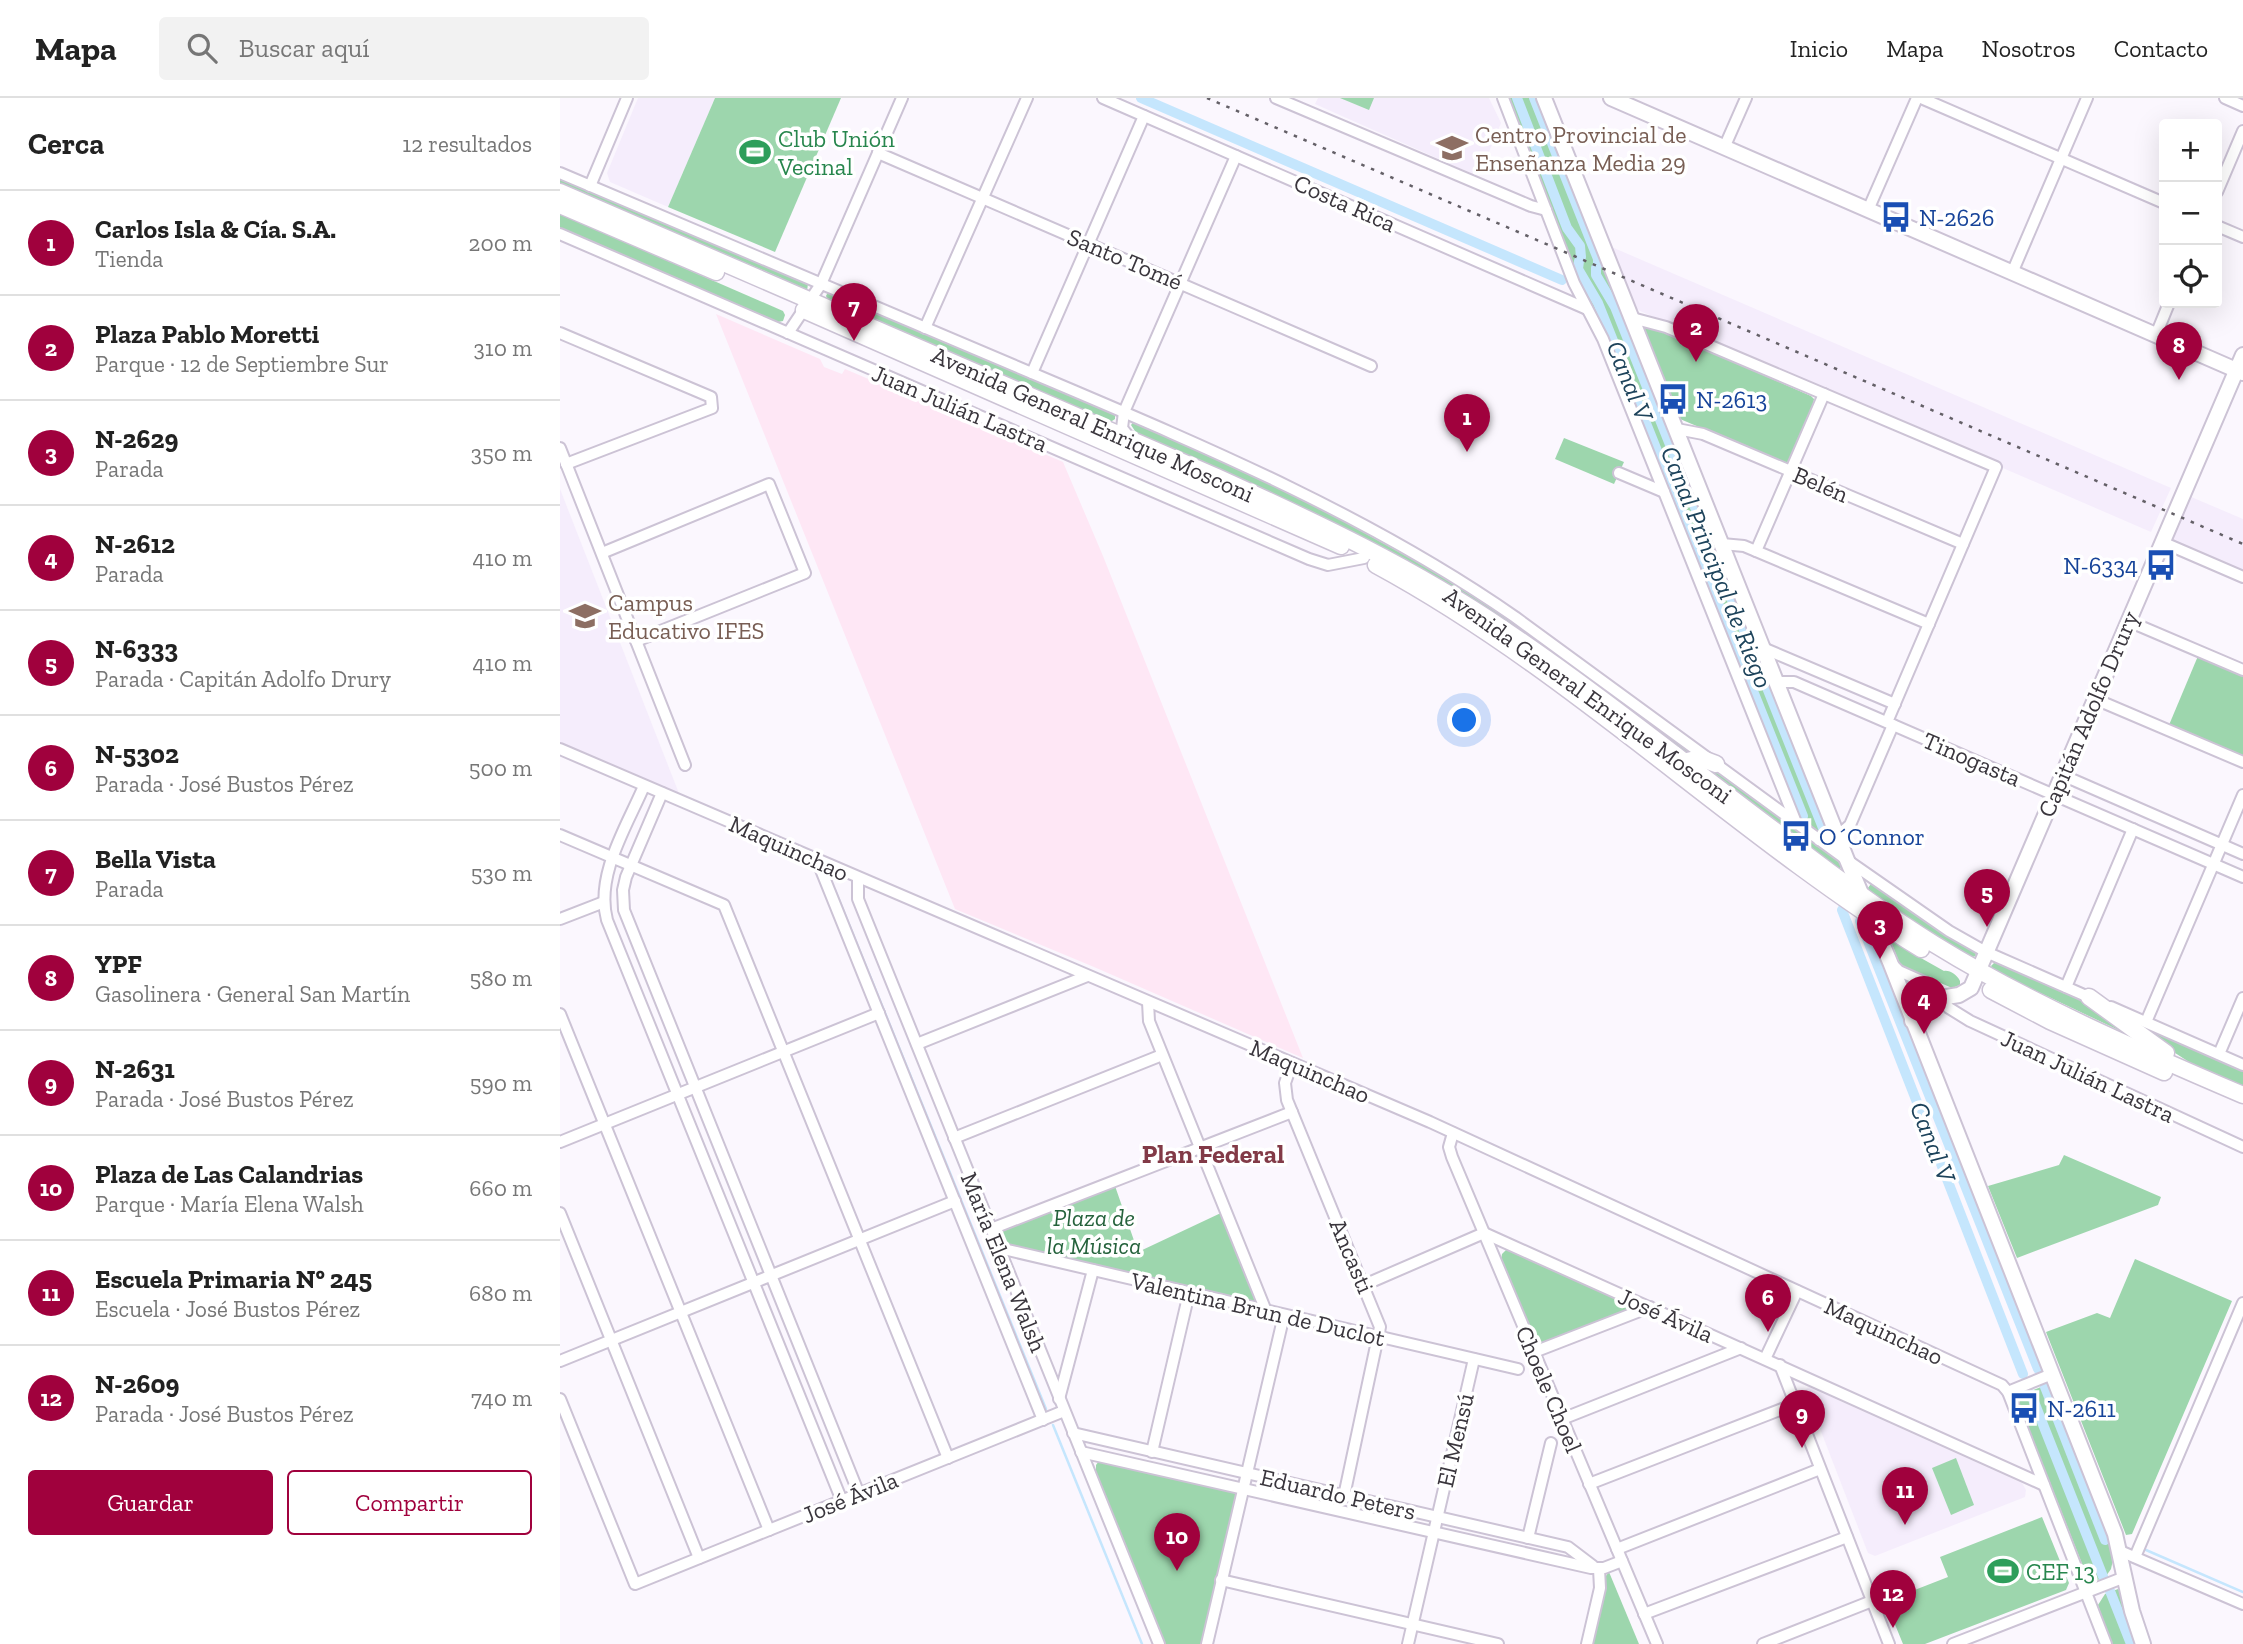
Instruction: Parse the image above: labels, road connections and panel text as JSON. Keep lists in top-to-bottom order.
{
  "streets": {
    "highway": ["Avenida General Enrique Mosconi"],
    "main road": ["Capitán Adolfo Drury"],
    "street": [
      "Costa Rica",
      "Santo Tomé",
      "Juan Julián Lastra",
      "Belén",
      "Tinogasta",
      "Maquinchao",
      "Ancasti",
      "María Elena Walsh",
      "Valentina Brun de Duclot",
      "José Ávila",
      "Choele Choel",
      "El Mensú",
      "Eduardo Peters"
    ]
  },
  "crossings": [
    ["Juan Julián Lastra", "Avenida General Enrique Mosconi"],
    ["Avenida General Enrique Mosconi", "Capitán Adolfo Drury"],
    ["Capitán Adolfo Drury", "Tinogasta"],
    ["Maquinchao", "Ancasti"],
    ["Maquinchao", "María Elena Walsh"],
    ["Maquinchao", "Choele Choel"],
    ["Ancasti", "Valentina Brun de Duclot"],
    ["Ancasti", "Eduardo Peters"],
    ["María Elena Walsh", "Valentina Brun de Duclot"],
    ["María Elena Walsh", "José Ávila"],
    ["María Elena Walsh", "Eduardo Peters"],
    ["Valentina Brun de Duclot", "El Mensú"],
    ["José Ávila", "Choele Choel"],
    ["El Mensú", "Eduardo Peters"]
  ],
  "districts": ["Plan Federal"],
  "water": ["Canal V", "Canal Principal de Riego"],
  "parks": ["Plaza de la Música"],
  "places": {
    "school or university": ["Centro Provincial de Enseñanza Media 29", "Campus Educativo IFES"],
    "sports": ["Club Unión Vecinal", "CEF 13"],
    "bus stop": [
      "N-2626",
      "N-2613",
      "N-6334",
      "O´Connor",
      "N-2611"
    ]
  },
  "page": {
    "header": "Mapa",
    "search": "Buscar aquí",
    "nav": [
      "Inicio",
      "Mapa",
      "Nosotros",
      "Contacto"
    ],
    "heading": ["Cerca", "12 resultados"],
    "map_buttons": ["+", "−"],
    "list": [
      {
        "mark": "1",
        "name": "Carlos Isla & Cía. S.A.",
        "note": "Tienda",
        "value": "200 m"
      },
      {
        "mark": "2",
        "name": "Plaza Pablo Moretti",
        "note": "Parque · 12 de Septiembre Sur",
        "value": "310 m"
      },
      {
        "mark": "3",
        "name": "N-2629",
        "note": "Parada",
        "value": "350 m"
      },
      {
        "mark": "4",
        "name": "N-2612",
        "note": "Parada",
        "value": "410 m"
      },
      {
        "mark": "5",
        "name": "N-6333",
        "note": "Parada · Capitán Adolfo Drury",
        "value": "410 m"
      },
      {
        "mark": "6",
        "name": "N-5302",
        "note": "Parada · José Bustos Pérez",
        "value": "500 m"
      },
      {
        "mark": "7",
        "name": "Bella Vista",
        "note": "Parada",
        "value": "530 m"
      },
      {
        "mark": "8",
        "name": "YPF",
        "note": "Gasolinera · General San Martín",
        "value": "580 m"
      },
      {
        "mark": "9",
        "name": "N-2631",
        "note": "Parada · José Bustos Pérez",
        "value": "590 m"
      },
      {
        "mark": "10",
        "name": "Plaza de Las Calandrias",
        "note": "Parque · María Elena Walsh",
        "value": "660 m"
      },
      {
        "mark": "11",
        "name": "Escuela Primaria N° 245",
        "note": "Escuela · José Bustos Pérez",
        "value": "680 m"
      },
      {
        "mark": "12",
        "name": "N-2609",
        "note": "Parada · José Bustos Pérez",
        "value": "740 m"
      }
    ],
    "pins": [
      "7",
      "2",
      "8",
      "1",
      "5",
      "3",
      "4",
      "6",
      "9",
      "11",
      "10",
      "12"
    ],
    "buttons": ["Guardar", "Compartir"]
  }
}
